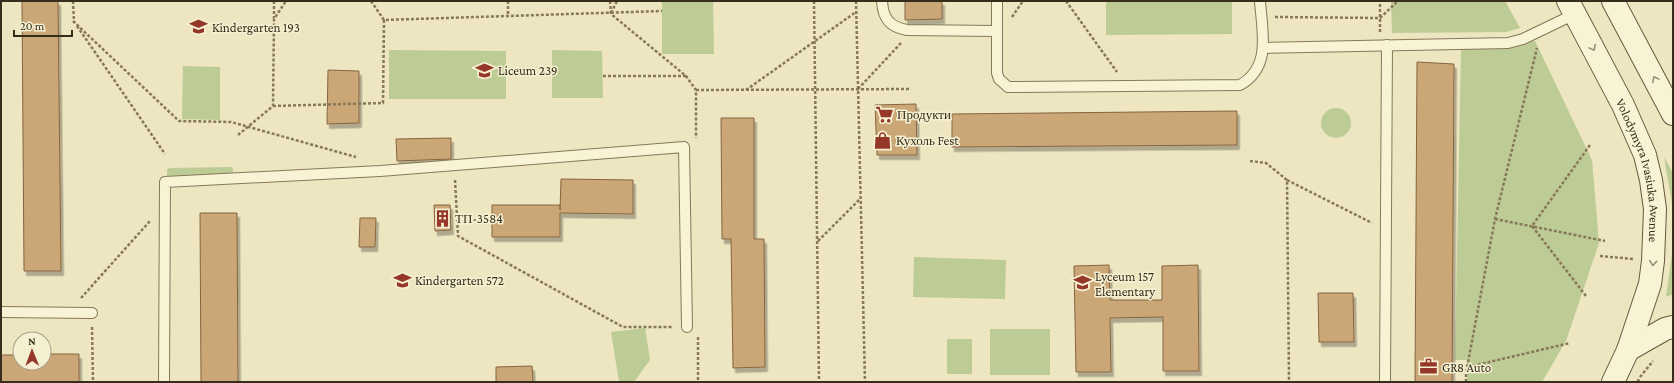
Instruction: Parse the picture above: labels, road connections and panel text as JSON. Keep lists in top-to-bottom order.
{
  "streets": {
    "main road": ["Volodymyra Ivasiuka Avenue"]
  },
  "places": {
    "school or university": [
      "Kindergarten 193",
      "Liceum 239",
      "Kindergarten 572",
      "Lyceum 157 Elementary"
    ],
    "supermarket": ["Продукти"],
    "shop": ["Кухоль Fest"],
    "building": ["ТП-3584"],
    "office": ["GR8 Auto"]
  },
  "scale_bar": "20 m",
  "north": "top"
}
